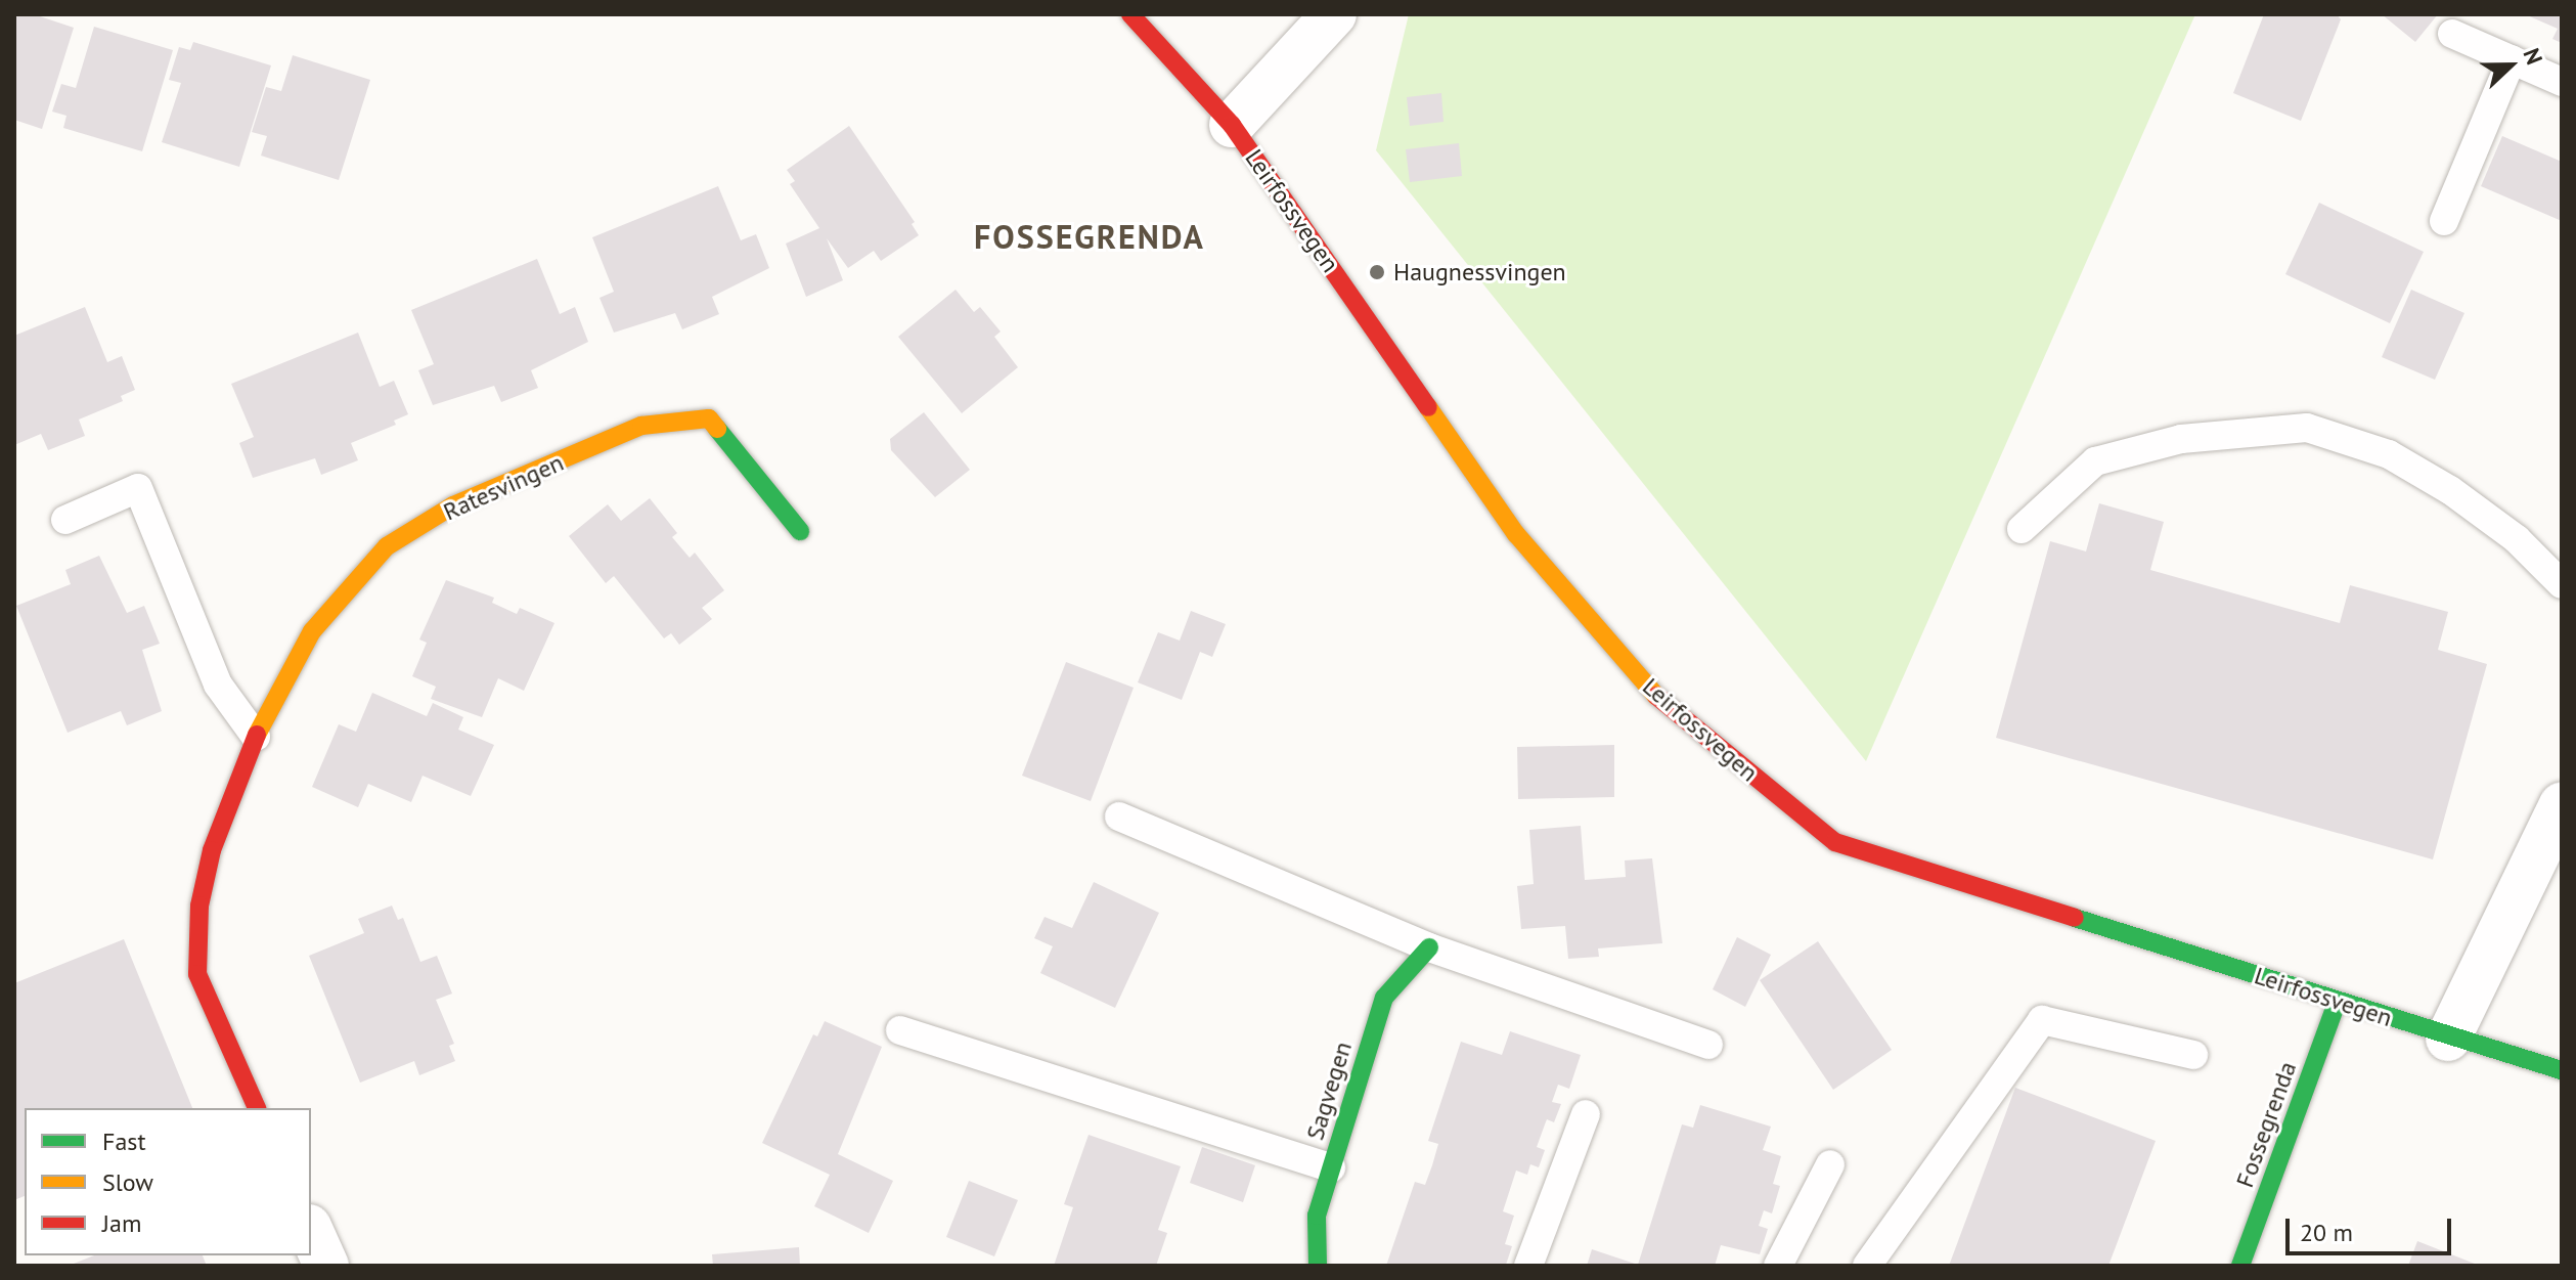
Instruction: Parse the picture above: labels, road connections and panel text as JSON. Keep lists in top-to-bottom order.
{
  "streets": {
    "street": [
      "Leirfossvegen",
      "Ratesvingen",
      "Sagvegen",
      "Fossegrenda"
    ]
  },
  "crossings": [
    ["Leirfossvegen", "Fossegrenda"]
  ],
  "districts": ["FOSSEGRENDA"],
  "places": ["Haugnessvingen"],
  "legend": ["Fast", "Slow", "Jam"],
  "scale_bar": "20 m",
  "north": "right"
}
